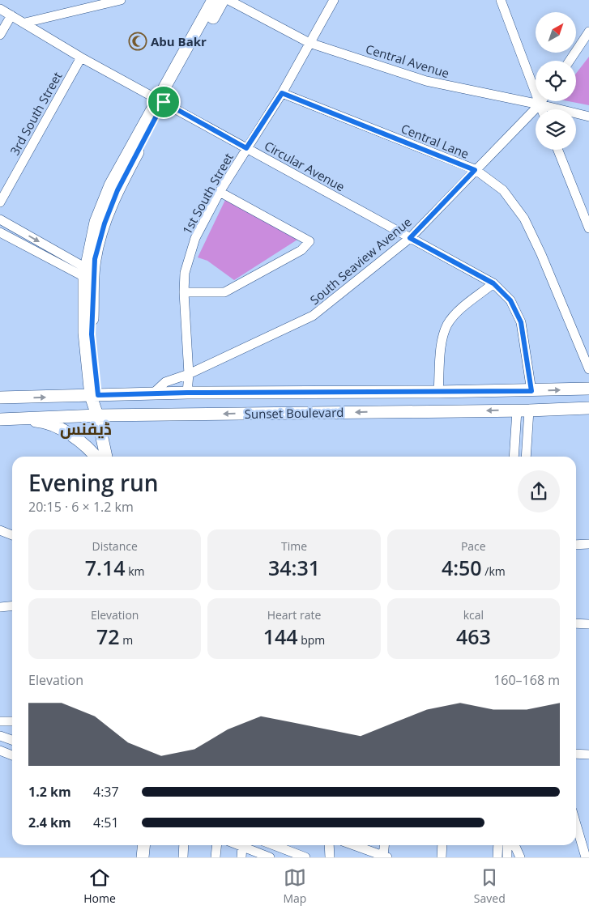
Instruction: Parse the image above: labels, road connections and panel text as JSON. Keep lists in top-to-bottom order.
{
  "streets": {
    "main road": ["Sunset Boulevard"],
    "street": [
      "Central Avenue",
      "3rd South Street",
      "Central Lane",
      "Circular Avenue",
      "1st South Street",
      "South Seaview Avenue"
    ]
  },
  "crossings": [
    ["Central Avenue", "1st South Street"],
    ["Central Avenue", "South Seaview Avenue"],
    ["3rd South Street", "Circular Avenue"],
    ["Central Lane", "1st South Street"],
    ["Central Lane", "South Seaview Avenue"],
    ["Circular Avenue", "1st South Street"],
    ["Circular Avenue", "South Seaview Avenue"],
    ["Circular Avenue", "Sunset Boulevard"],
    ["1st South Street", "South Seaview Avenue"],
    ["South Seaview Avenue", "Sunset Boulevard"]
  ],
  "districts": ["ڈیفنس"],
  "places": {
    "mosque": ["Abu Bakr"]
  },
  "north": "top right",
  "page": {
    "heading": ["Evening run", "20:15 · 6 × 1.2 km"],
    "stats": [
      ["Distance", "7.14 km"],
      ["Time", "34:31"],
      ["Pace", "4:50 /km"],
      ["Elevation", "72 m"],
      ["Heart rate", "144 bpm"],
      ["kcal", "463"]
    ],
    "chart": ["Elevation", "160–168 m"],
    "list": [
      {
        "name": "1.2 km",
        "note": "4:37"
      },
      {
        "name": "2.4 km",
        "note": "4:51"
      }
    ],
    "tabs": ["Home", "Map", "Saved"]
  }
}
